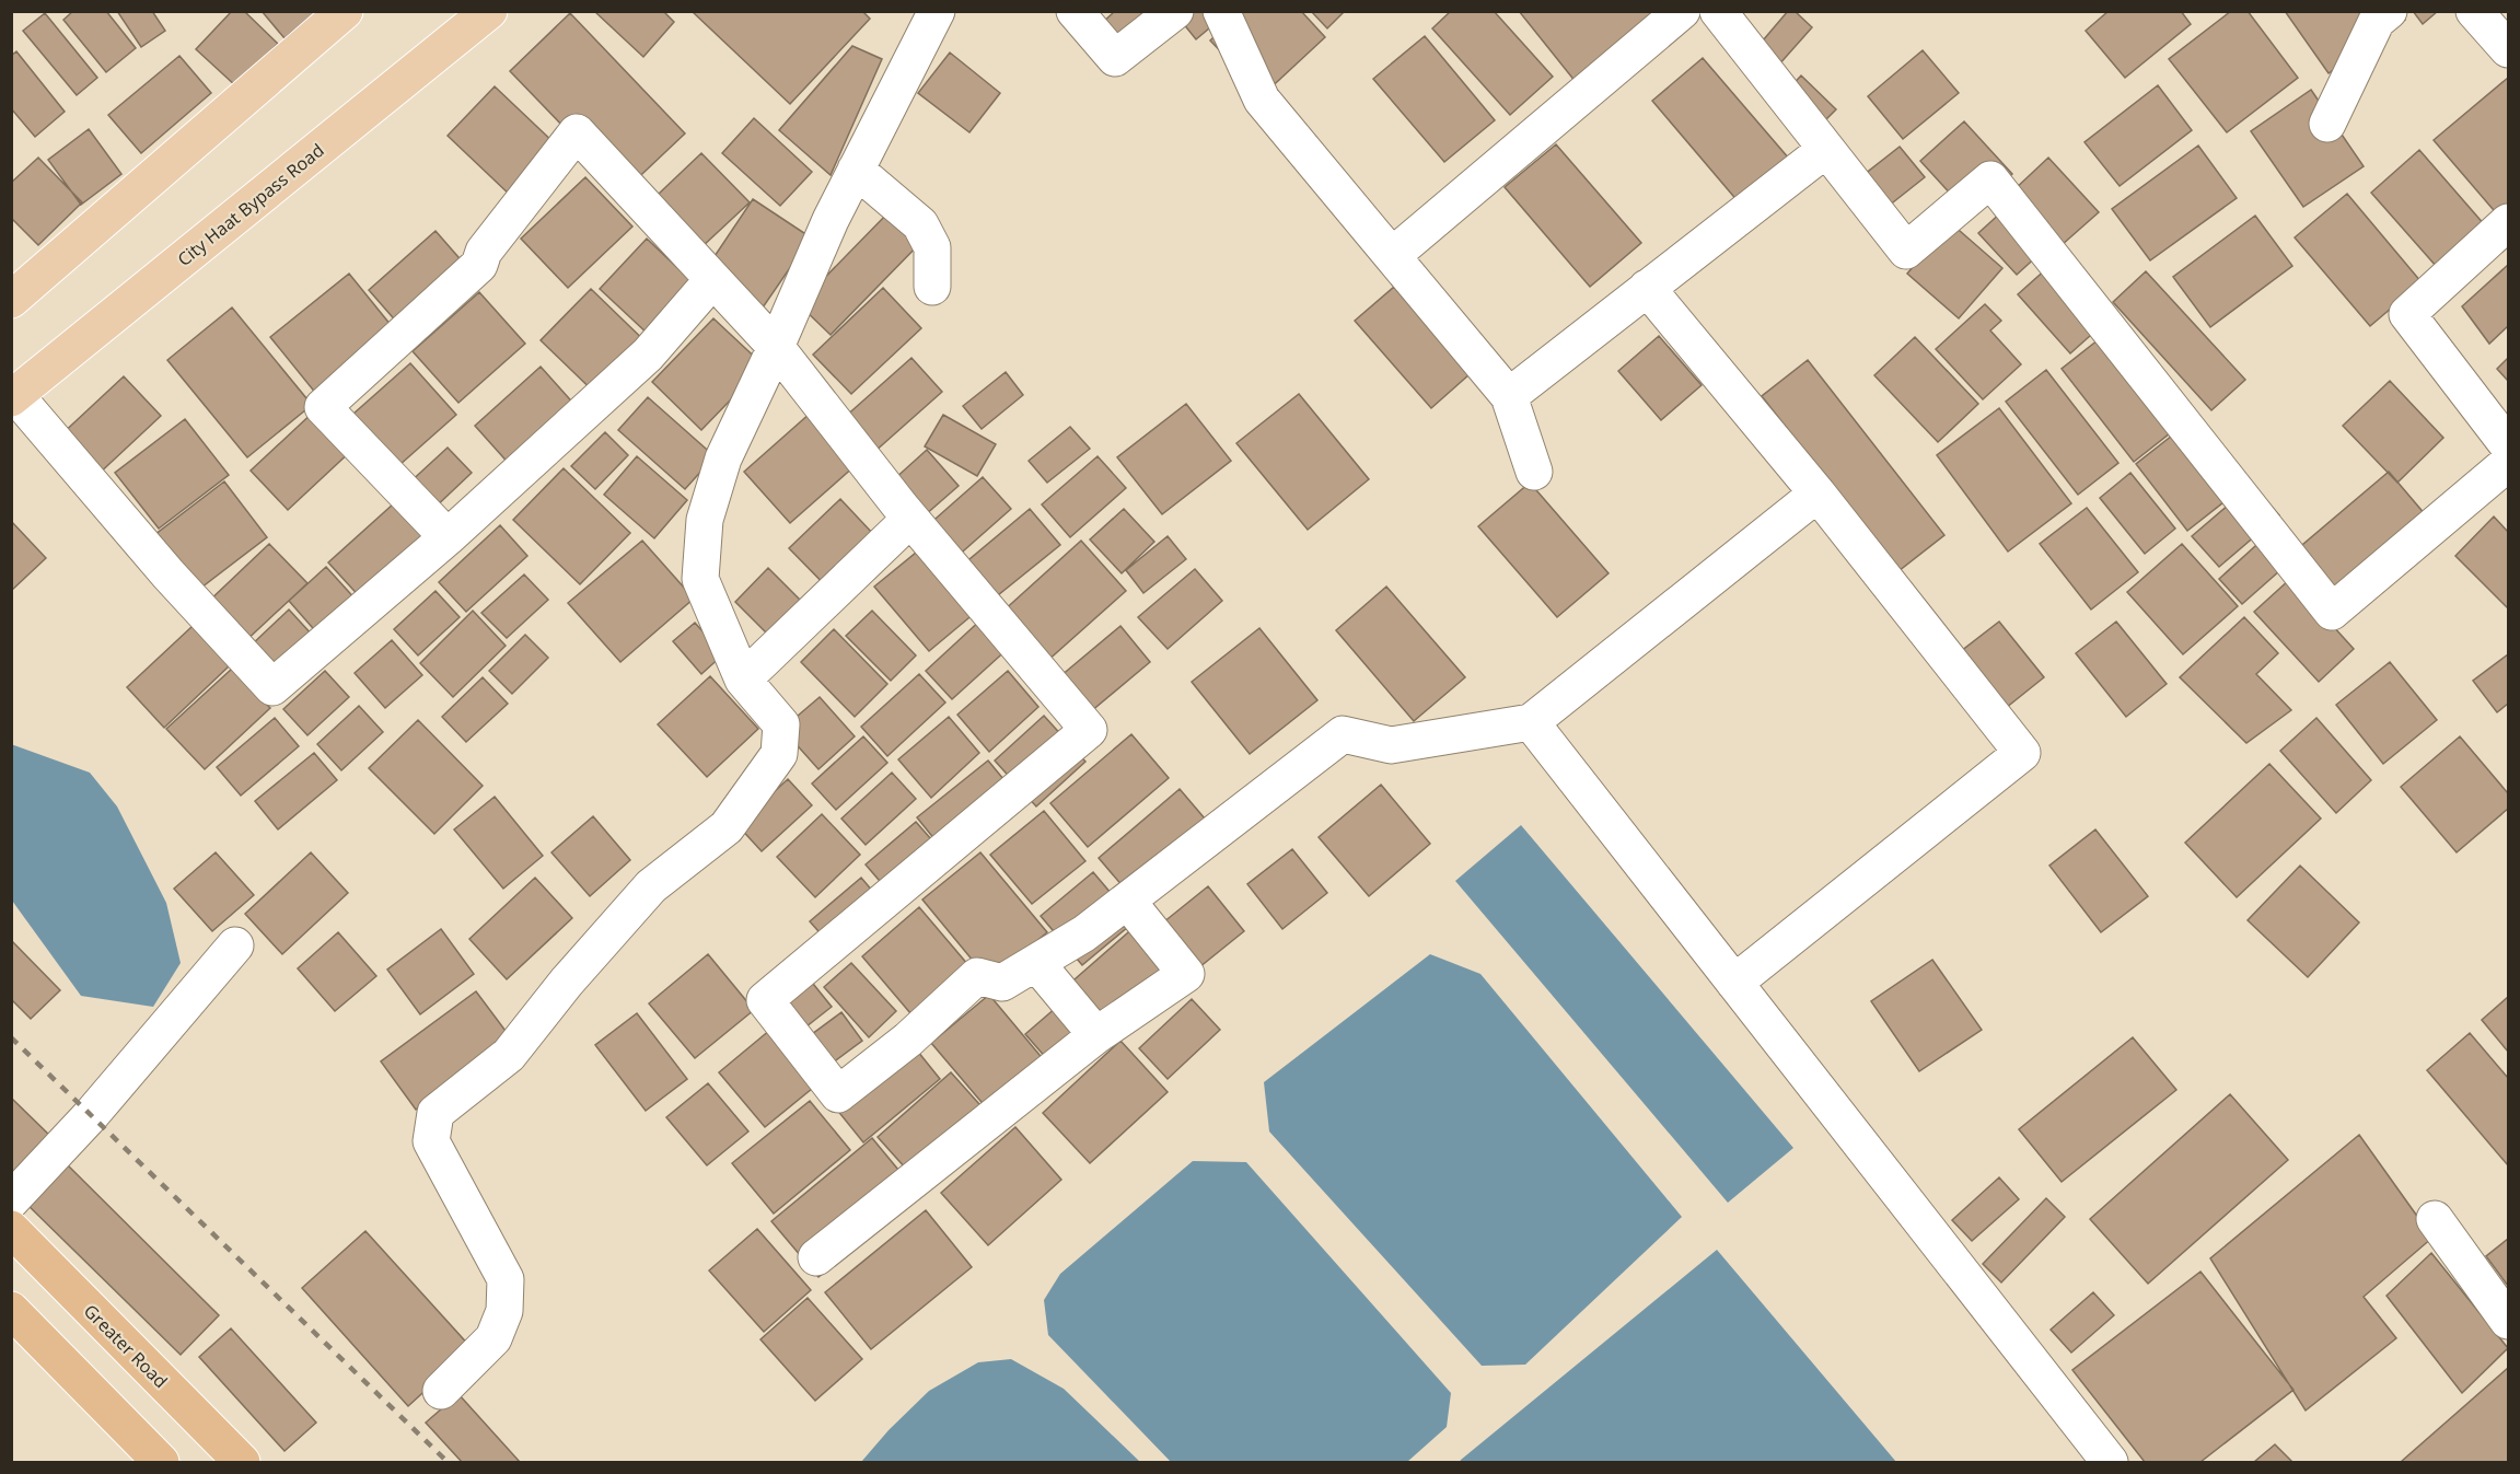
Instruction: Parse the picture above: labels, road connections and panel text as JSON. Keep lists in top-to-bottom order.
{
  "streets": {
    "highway": ["Greater Road"],
    "main road": ["City Haat Bypass Road"]
  }
}
